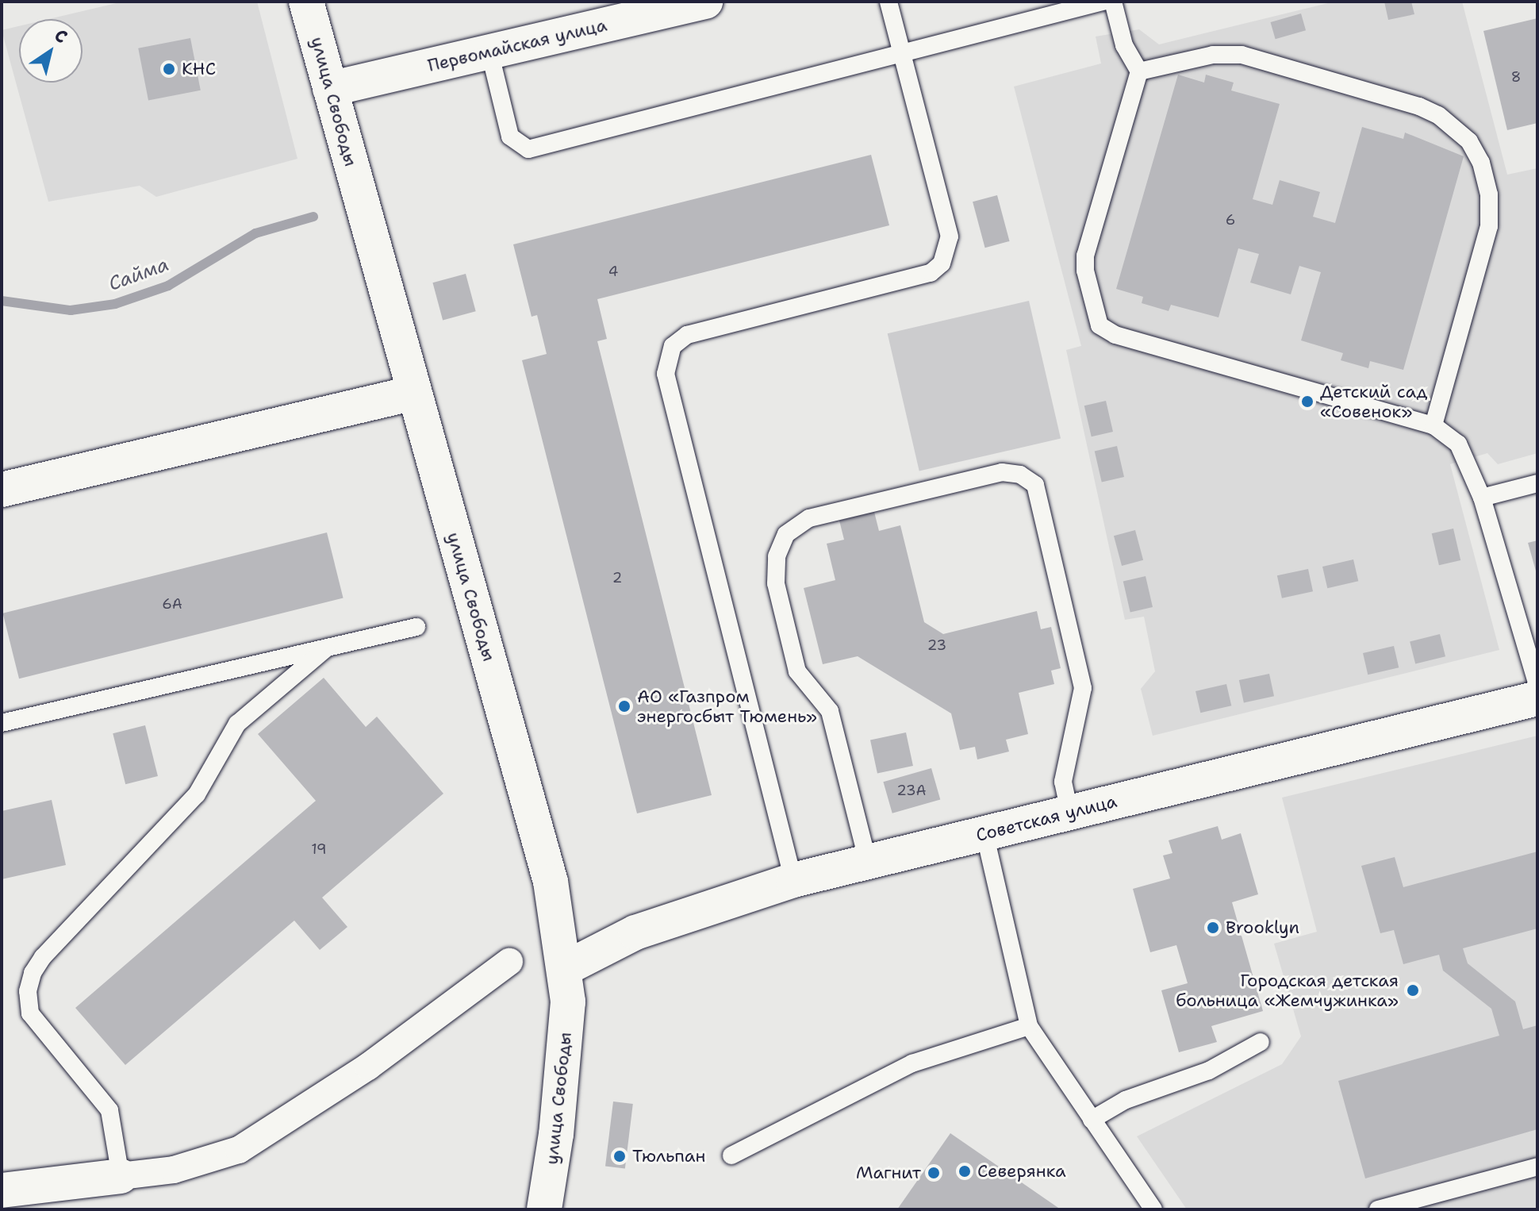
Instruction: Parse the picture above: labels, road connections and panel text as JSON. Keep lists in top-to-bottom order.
{
  "streets": {
    "street": ["Первомайская улица", "улица Свободы", "Советская улица"]
  },
  "crossings": [
    ["Первомайская улица", "улица Свободы"],
    ["улица Свободы", "Советская улица"]
  ],
  "water": ["Сайма"],
  "places": [
    "КНС",
    "Детский сад «Совенок»",
    "АО «Газпром энергосбыт Тюмень»",
    "Brooklyn",
    "Городская детская больница «Жемчужинка»",
    "Тюльпан",
    "Северянка",
    "Магнит"
  ],
  "house_numbers": [
    "8",
    "6",
    "4",
    "2",
    "6А",
    "23",
    "23А",
    "19"
  ],
  "north": "top right"
}
